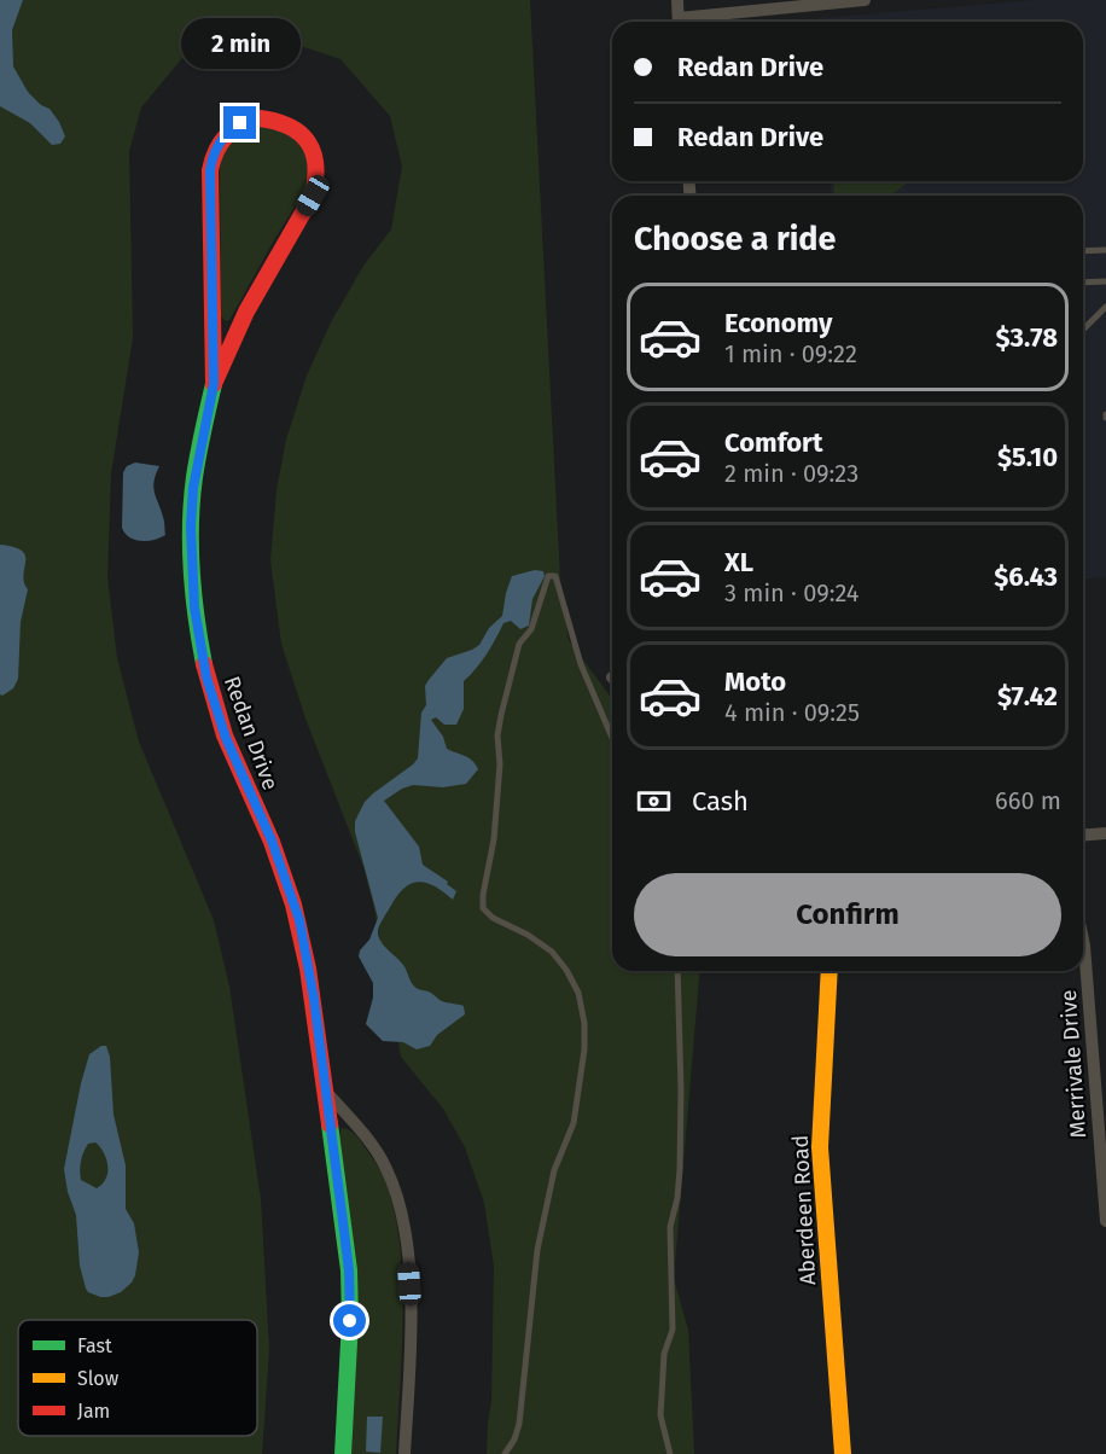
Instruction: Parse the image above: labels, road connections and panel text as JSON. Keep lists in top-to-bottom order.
{
  "streets": {
    "street": ["Redan Drive", "Merrivale Drive", "Aberdeen Road"]
  },
  "legend": ["Fast", "Slow", "Jam"],
  "page": {
    "bubble": "2 min",
    "banner": ["Redan Drive", "Redan Drive"],
    "heading": "Choose a ride",
    "list": [
      {
        "name": "Economy",
        "note": "1 min · 09:22",
        "value": "$3.78"
      },
      {
        "name": "Comfort",
        "note": "2 min · 09:23",
        "value": "$5.10"
      },
      {
        "name": "XL",
        "note": "3 min · 09:24",
        "value": "$6.43"
      },
      {
        "name": "Moto",
        "note": "4 min · 09:25",
        "value": "$7.42"
      }
    ],
    "pay": ["Cash", "660 m"],
    "buttons": "Confirm"
  }
}
